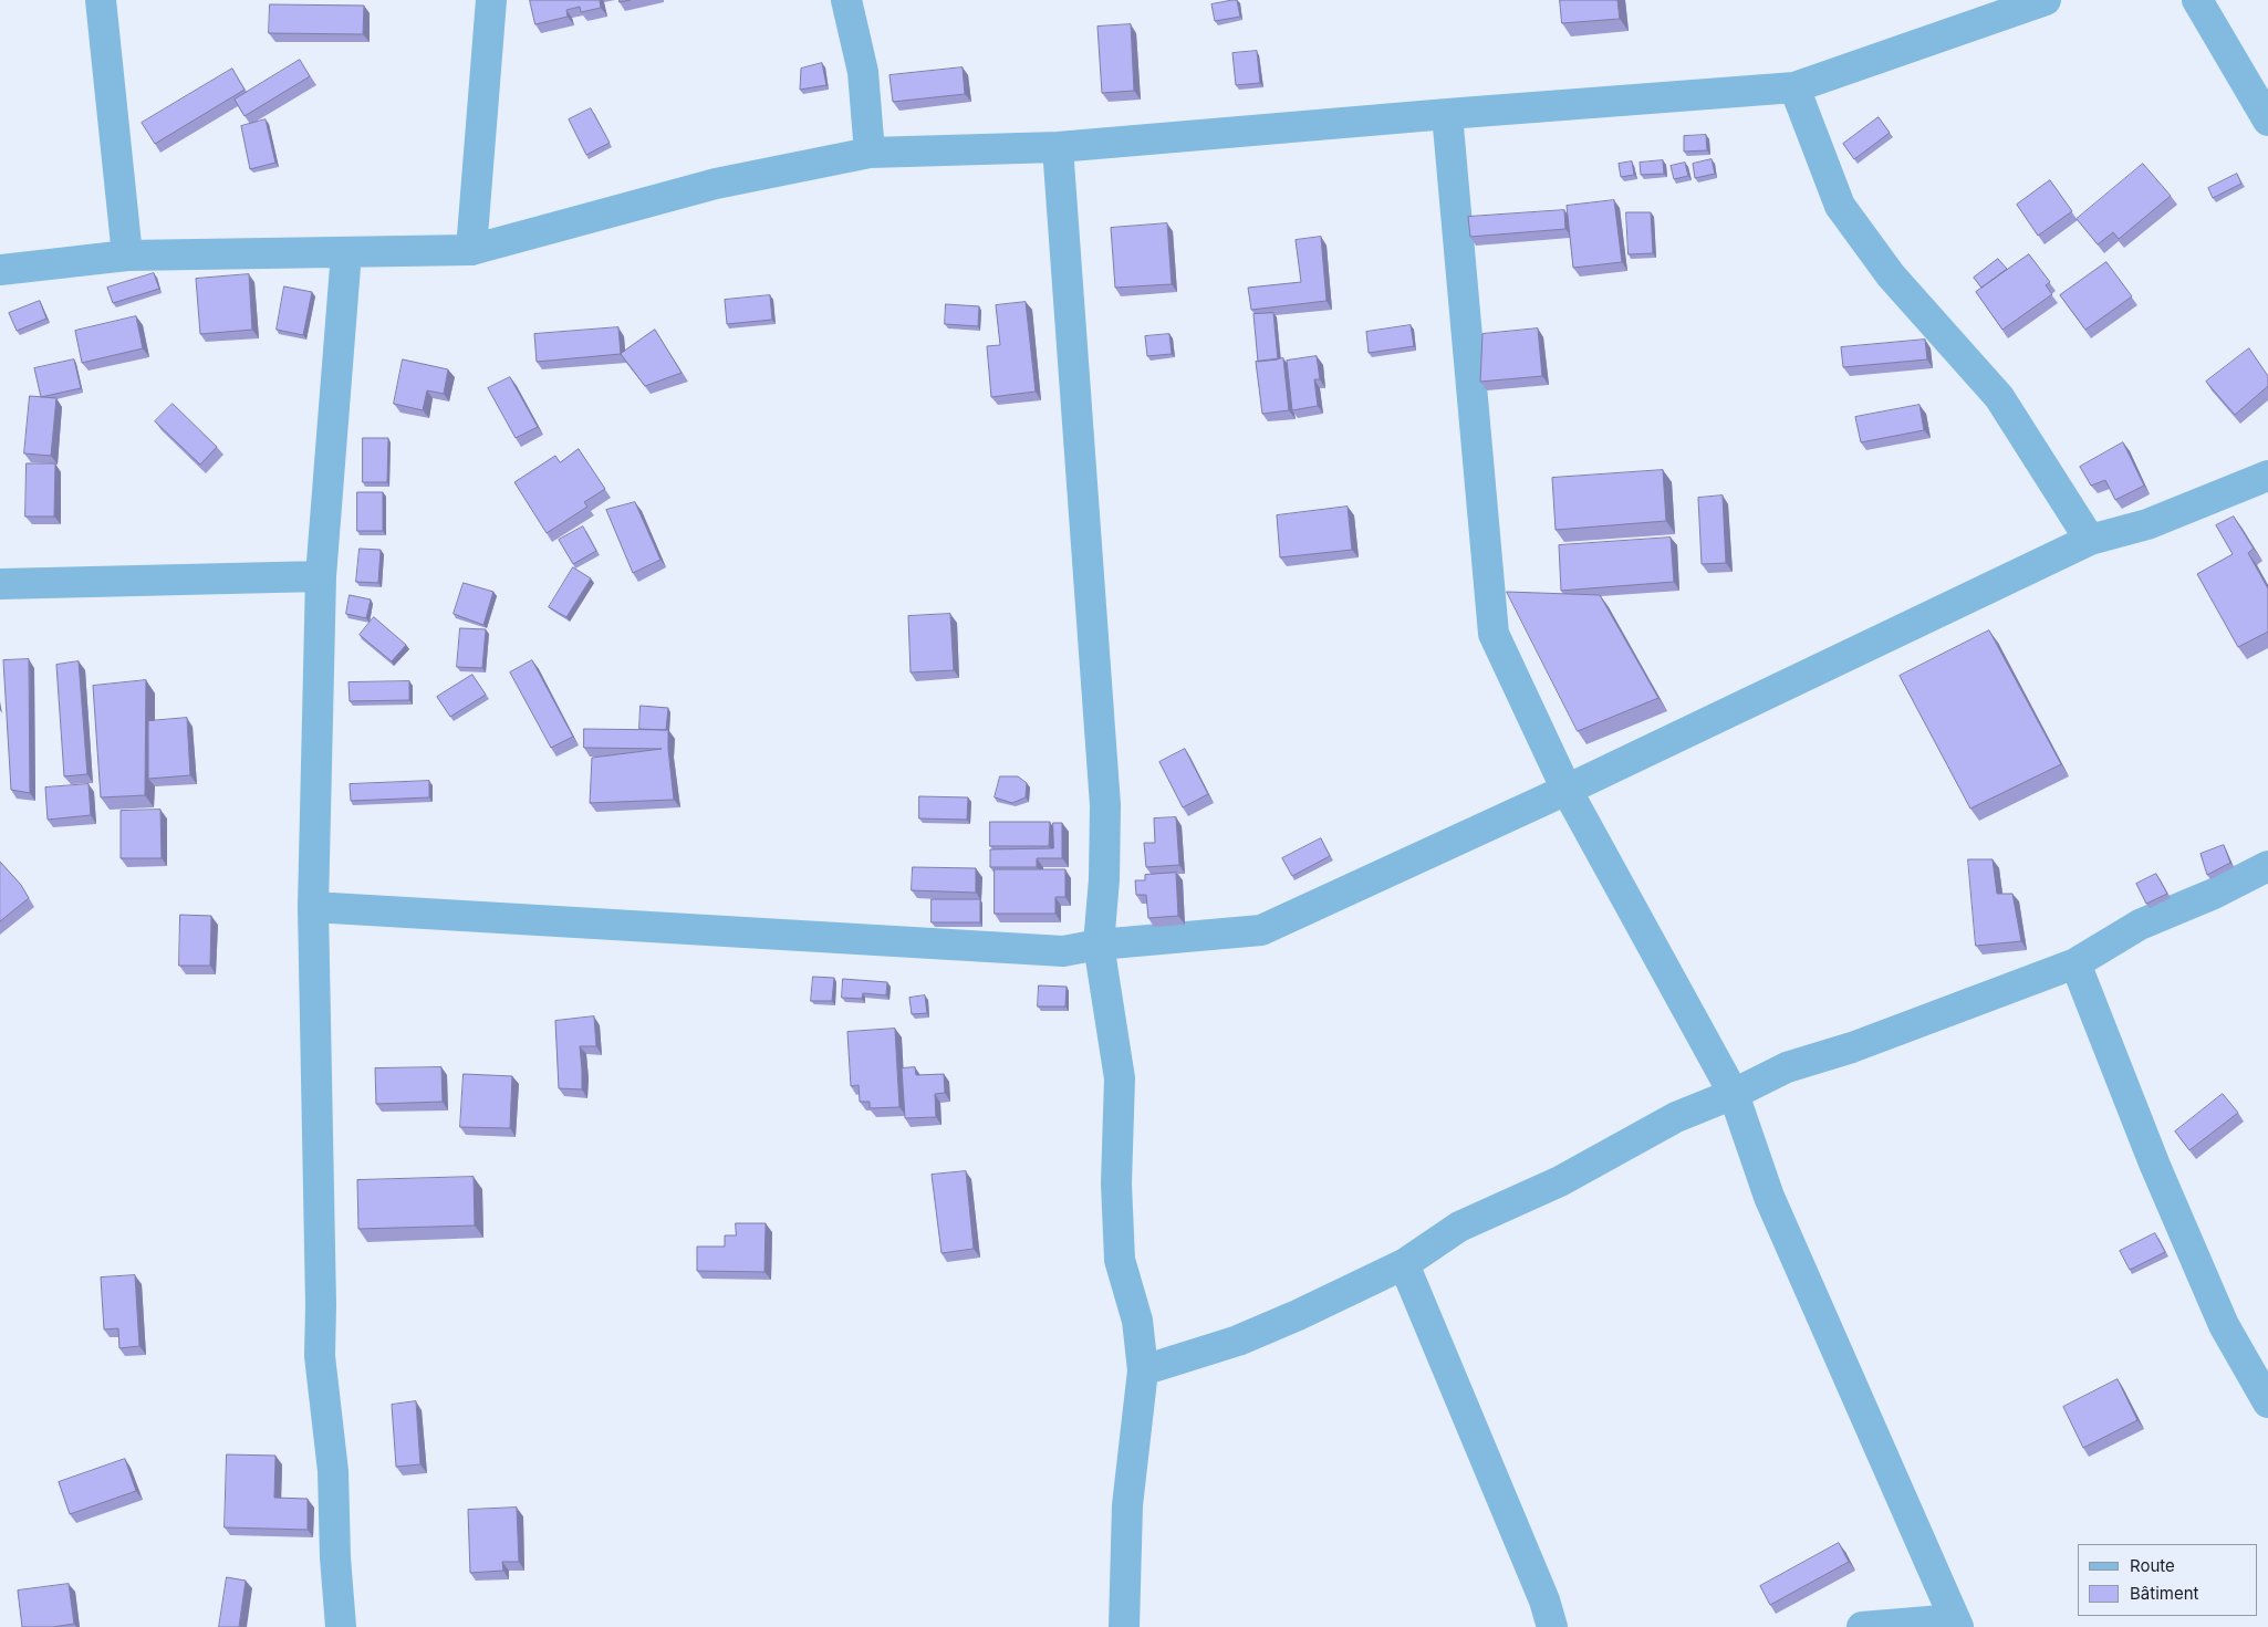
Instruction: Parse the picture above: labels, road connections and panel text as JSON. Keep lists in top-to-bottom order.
{
  "legend": ["Route", "Bâtiment"]
}
